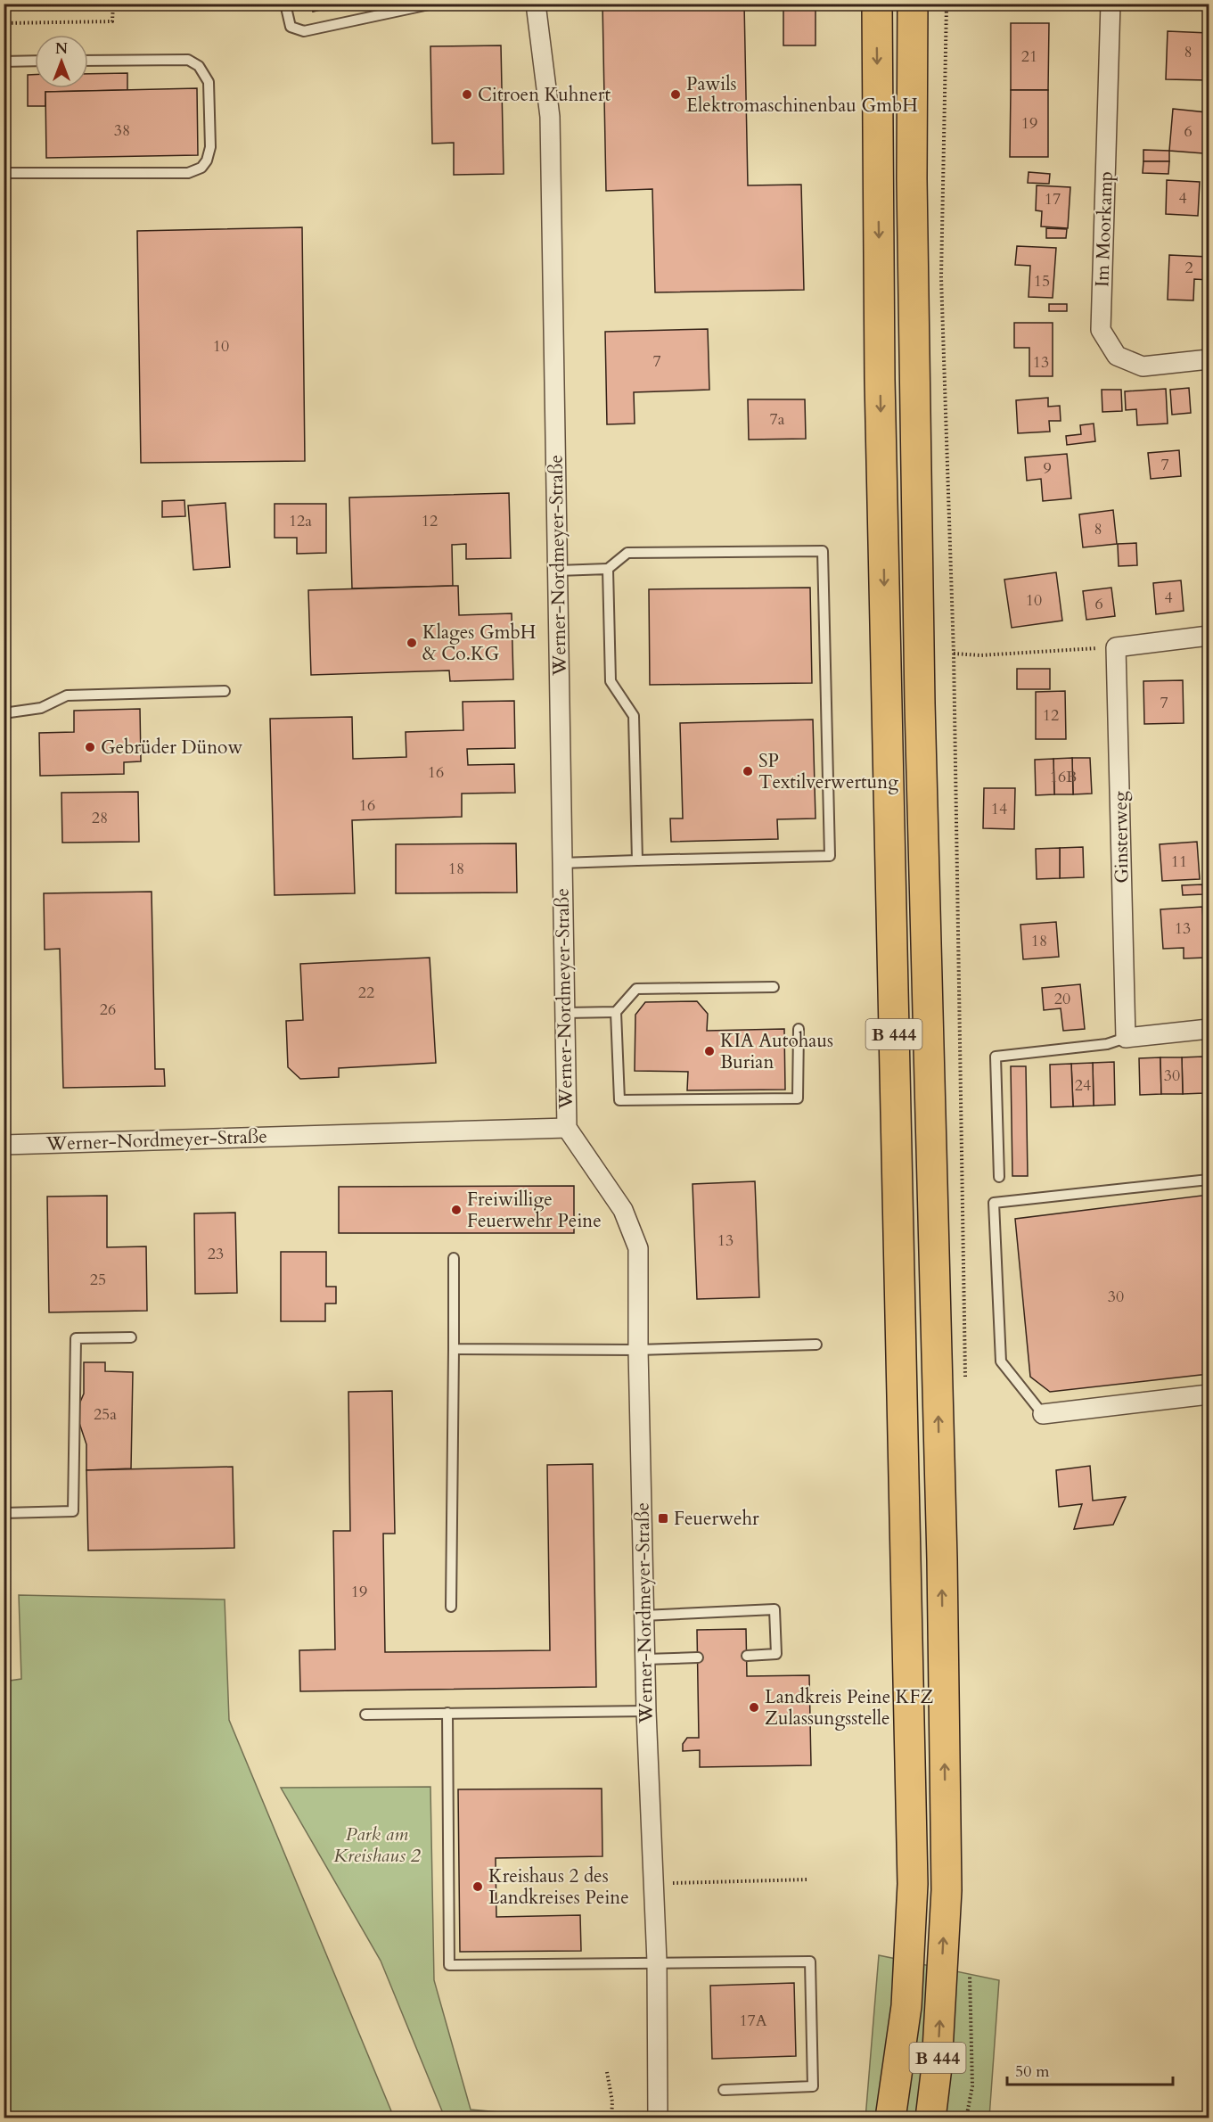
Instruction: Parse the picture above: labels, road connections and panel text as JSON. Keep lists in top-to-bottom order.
{
  "streets": {
    "highway": ["B 444"],
    "street": ["Im Moorkamp", "Werner-Nordmeyer-Straße", "Ginsterweg"]
  },
  "parks": ["Park am Kreishaus 2"],
  "places": {
    "other": [
      "Citroen Kuhnert",
      "Pawils Elektromaschinenbau GmbH",
      "Klages GmbH & Co.KG",
      "Gebrüder Dünow",
      "SP Textilverwertung",
      "KIA Autohaus Burian",
      "Freiwillige Feuerwehr Peine",
      "Landkreis Peine KFZ Zulassungsstelle",
      "Kreishaus 2 des Landkreises Peine"
    ],
    "transit": ["Feuerwehr"]
  },
  "house_numbers": [
    "8",
    "21",
    "19",
    "38",
    "6",
    "4",
    "17",
    "2",
    "15",
    "10",
    "7",
    "13",
    "7a",
    "7",
    "9",
    "12a",
    "12",
    "8",
    "4",
    "10",
    "6",
    "7",
    "12",
    "16",
    "16B",
    "16",
    "14",
    "28",
    "11",
    "18",
    "13",
    "18",
    "22",
    "20",
    "26",
    "30",
    "24",
    "13",
    "23",
    "25",
    "30",
    "25a",
    "19",
    "17A"
  ],
  "scale_bar": "50 m",
  "north": "top"
}
